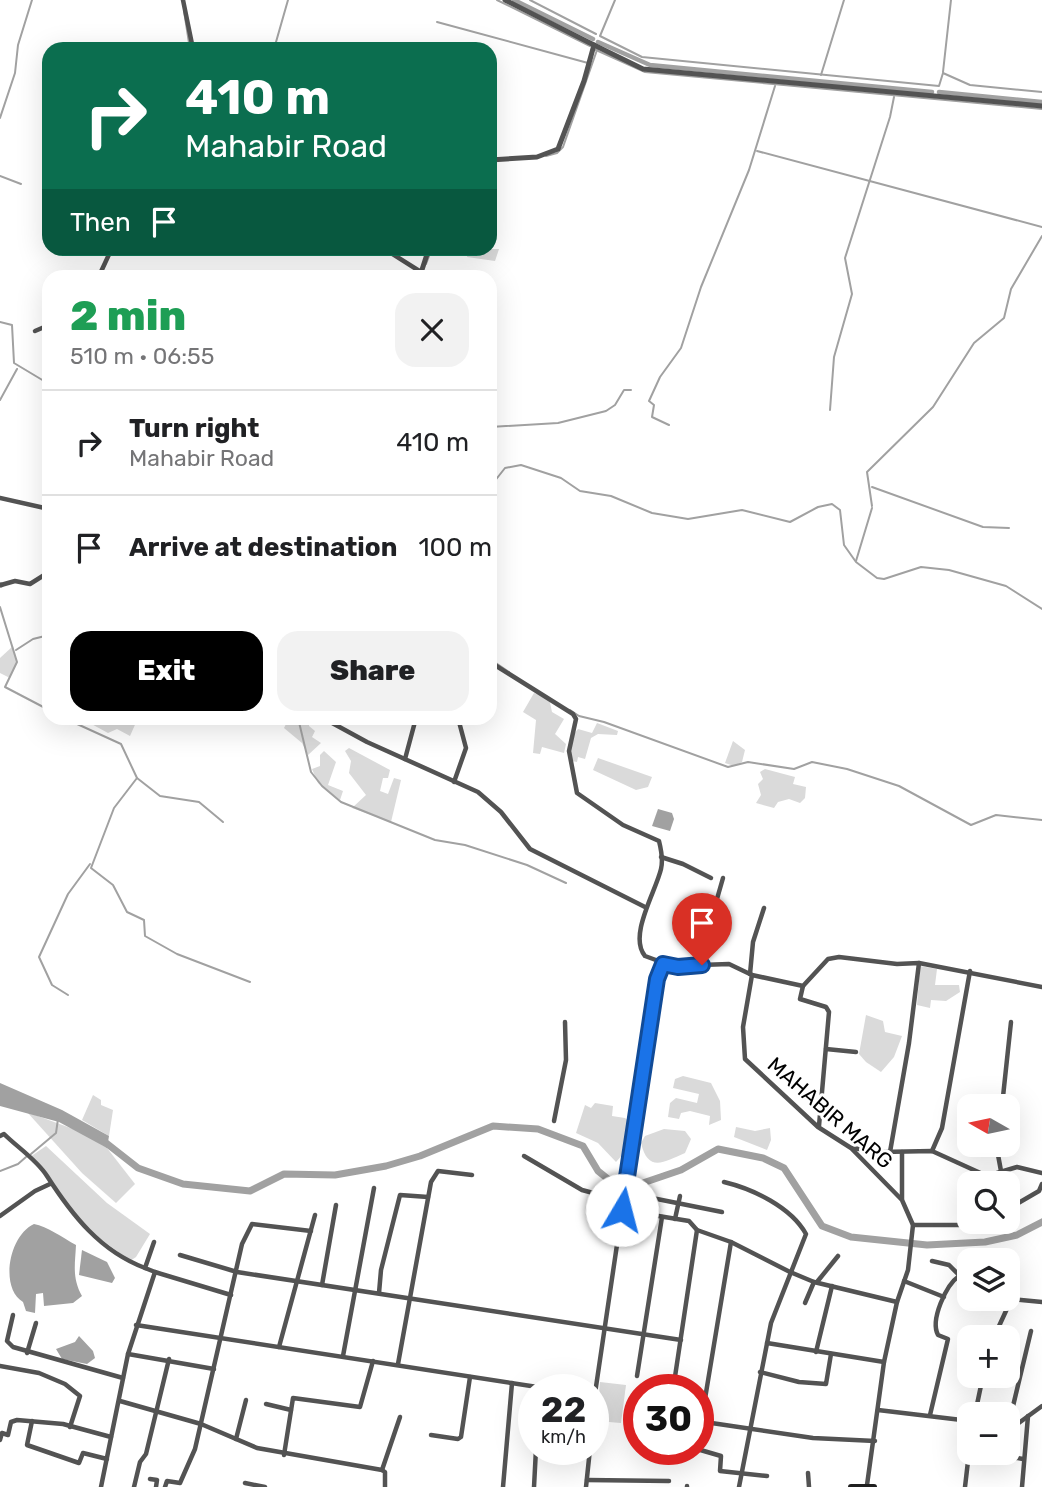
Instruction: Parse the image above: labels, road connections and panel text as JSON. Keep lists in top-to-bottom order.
{
  "streets": {
    "street": ["MAHABIR MARG"]
  },
  "north": "left",
  "page": {
    "turn": ["410 m", "Mahabir Road"],
    "then": "Then",
    "heading": ["2 min", "510 m · 06:55"],
    "list": [
      {
        "name": "Turn right",
        "note": "Mahabir Road",
        "value": "410 m"
      },
      {
        "name": "Arrive at destination",
        "value": "100 m"
      }
    ],
    "buttons": ["Exit", "Share"],
    "map_buttons": ["+", "−"],
    "speed": "22 km/h",
    "limit": "30"
  }
}
